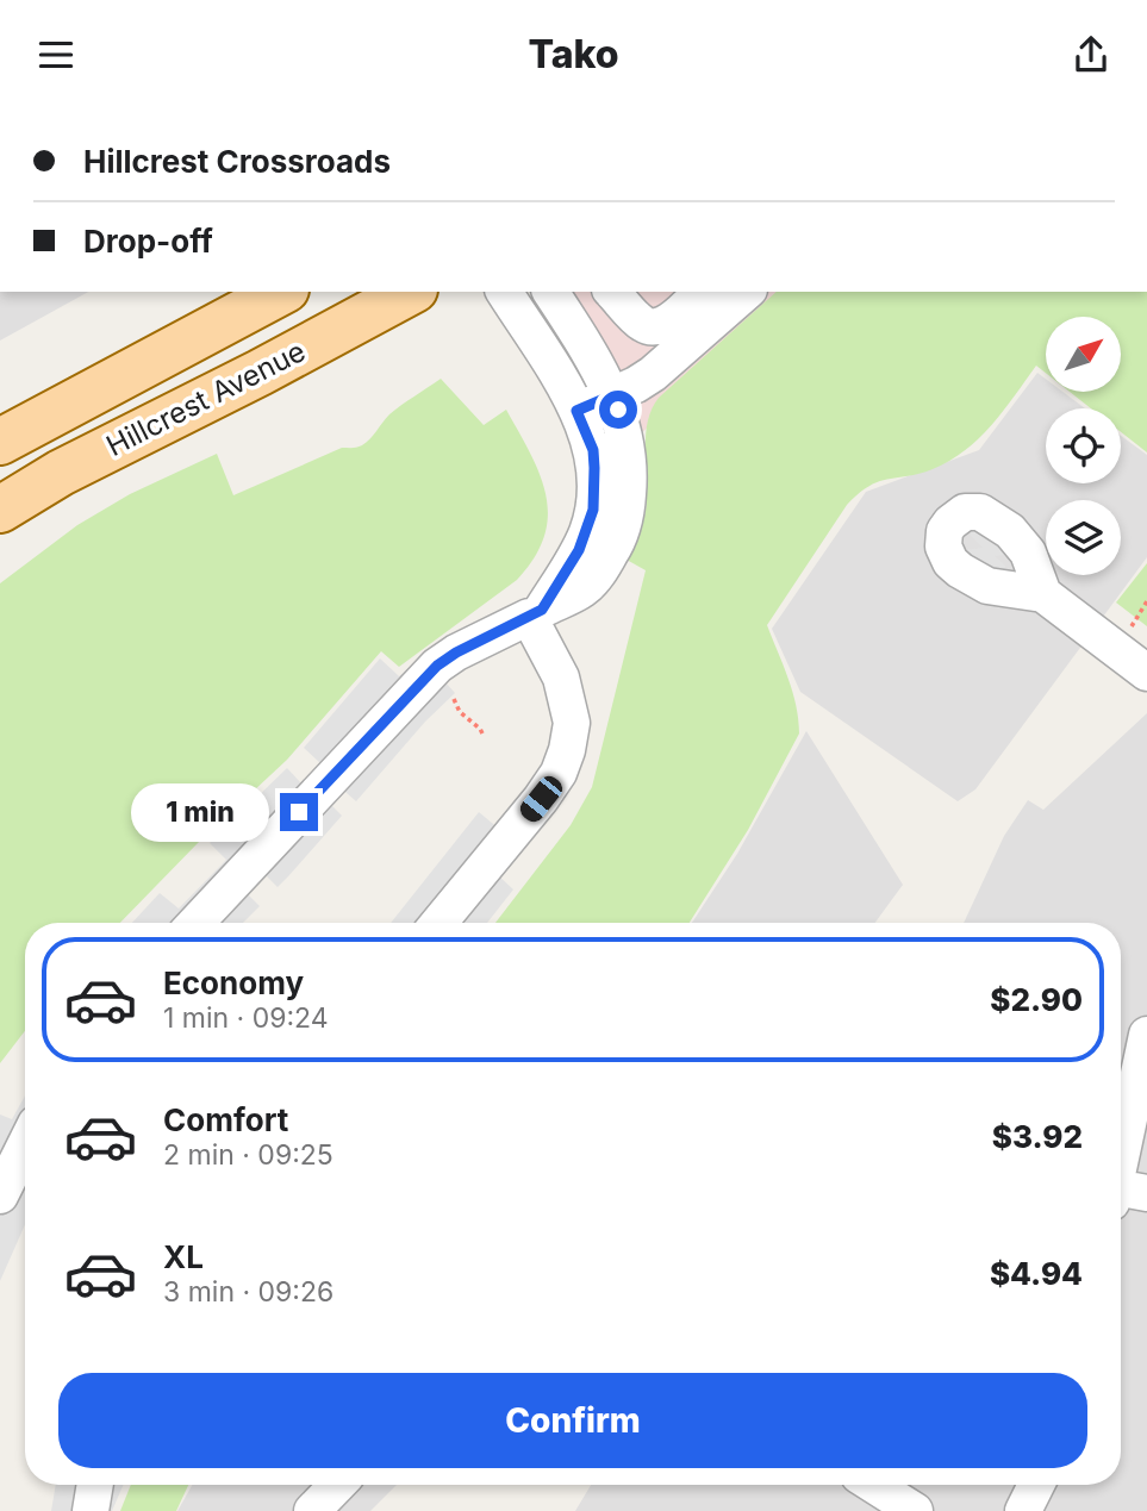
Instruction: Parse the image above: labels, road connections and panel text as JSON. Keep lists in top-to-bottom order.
{
  "streets": {
    "main road": ["Hillcrest Avenue"]
  },
  "north": "top right",
  "page": {
    "header": "Tako",
    "banner": ["Hillcrest Crossroads", "Drop-off"],
    "bubble": "1 min",
    "list": [
      {
        "name": "Economy",
        "note": "1 min · 09:24",
        "value": "$2.90"
      },
      {
        "name": "Comfort",
        "note": "2 min · 09:25",
        "value": "$3.92"
      },
      {
        "name": "XL",
        "note": "3 min · 09:26",
        "value": "$4.94"
      }
    ],
    "buttons": "Confirm"
  }
}
